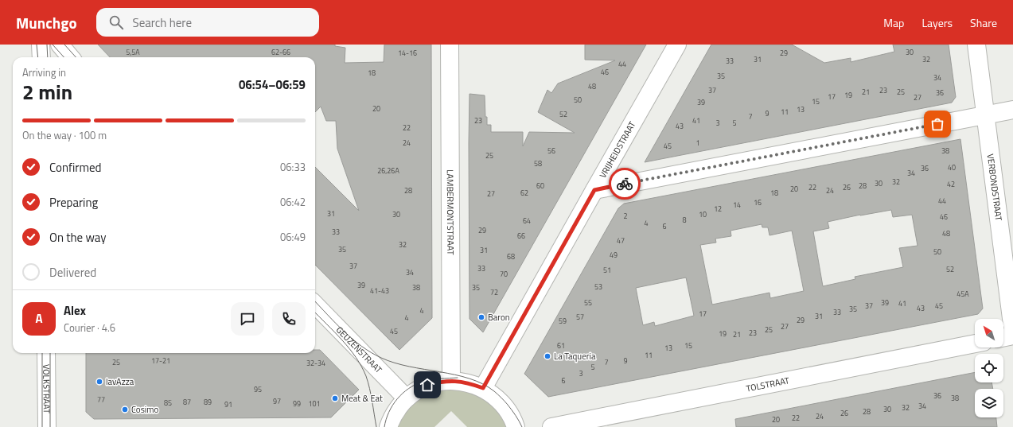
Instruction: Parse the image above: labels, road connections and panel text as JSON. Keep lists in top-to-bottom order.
{
  "streets": {
    "street": [
      "VRIJHEIDSTRAAT",
      "VERBONDSTRAAT",
      "LAMBERMONTSTRAAT",
      "GEUZENSTRAAT",
      "TOLSTRAAT",
      "VOLKSTRAAT"
    ]
  },
  "places": [
    "Baron",
    "La Taqueria",
    "lavAzza",
    "Meat & Eat",
    "Cosimo"
  ],
  "house_numbers": [
    "5,5A",
    "62-66",
    "30",
    "14-16",
    "29",
    "31",
    "32",
    "33",
    "44",
    "46",
    "18",
    "35",
    "34",
    "48",
    "37",
    "23",
    "21",
    "25",
    "36",
    "19",
    "17",
    "27",
    "50",
    "15",
    "39",
    "20",
    "13",
    "11",
    "9",
    "52",
    "7",
    "23",
    "41",
    "3",
    "5",
    "43",
    "22",
    "24",
    "1",
    "45",
    "56",
    "38",
    "25",
    "58",
    "40",
    "36",
    "26,26A",
    "34",
    "32",
    "30",
    "42",
    "60",
    "28",
    "22",
    "26",
    "20",
    "28",
    "24",
    "62",
    "18",
    "27",
    "44",
    "16",
    "14",
    "12",
    "31",
    "30",
    "10",
    "2",
    "46",
    "8",
    "64",
    "4",
    "6",
    "29",
    "33",
    "48",
    "66",
    "47",
    "32",
    "35",
    "31",
    "50",
    "49",
    "68",
    "37",
    "33",
    "52",
    "51",
    "34",
    "70",
    "39",
    "53",
    "38",
    "35",
    "41-43",
    "72",
    "45A",
    "55",
    "39",
    "41",
    "37",
    "45",
    "43",
    "35",
    "4",
    "33",
    "17",
    "31",
    "57",
    "4",
    "29",
    "59",
    "27",
    "25",
    "45",
    "23",
    "19",
    "21",
    "61",
    "15",
    "13",
    "11",
    "17-21",
    "9",
    "25",
    "7",
    "32-34",
    "5",
    "3",
    "6",
    "95",
    "36",
    "38",
    "77",
    "97",
    "87",
    "89",
    "85",
    "99",
    "101",
    "91",
    "34",
    "32",
    "30",
    "28",
    "26",
    "24",
    "22",
    "20"
  ],
  "north": "top left",
  "page": {
    "header": "Munchgo",
    "search": "Search here",
    "nav": ["Map", "Layers", "Share"],
    "heading": ["2 min", "Arriving in", "06:54–06:59"],
    "panel": ["Alex", "Courier · 4.6"],
    "bar": "On the way · 100 m",
    "list": [
      ["Confirmed", "06:33"],
      ["Preparing", "06:42"],
      ["On the way", "06:49"],
      "Delivered"
    ],
    "round": "A"
  }
}
